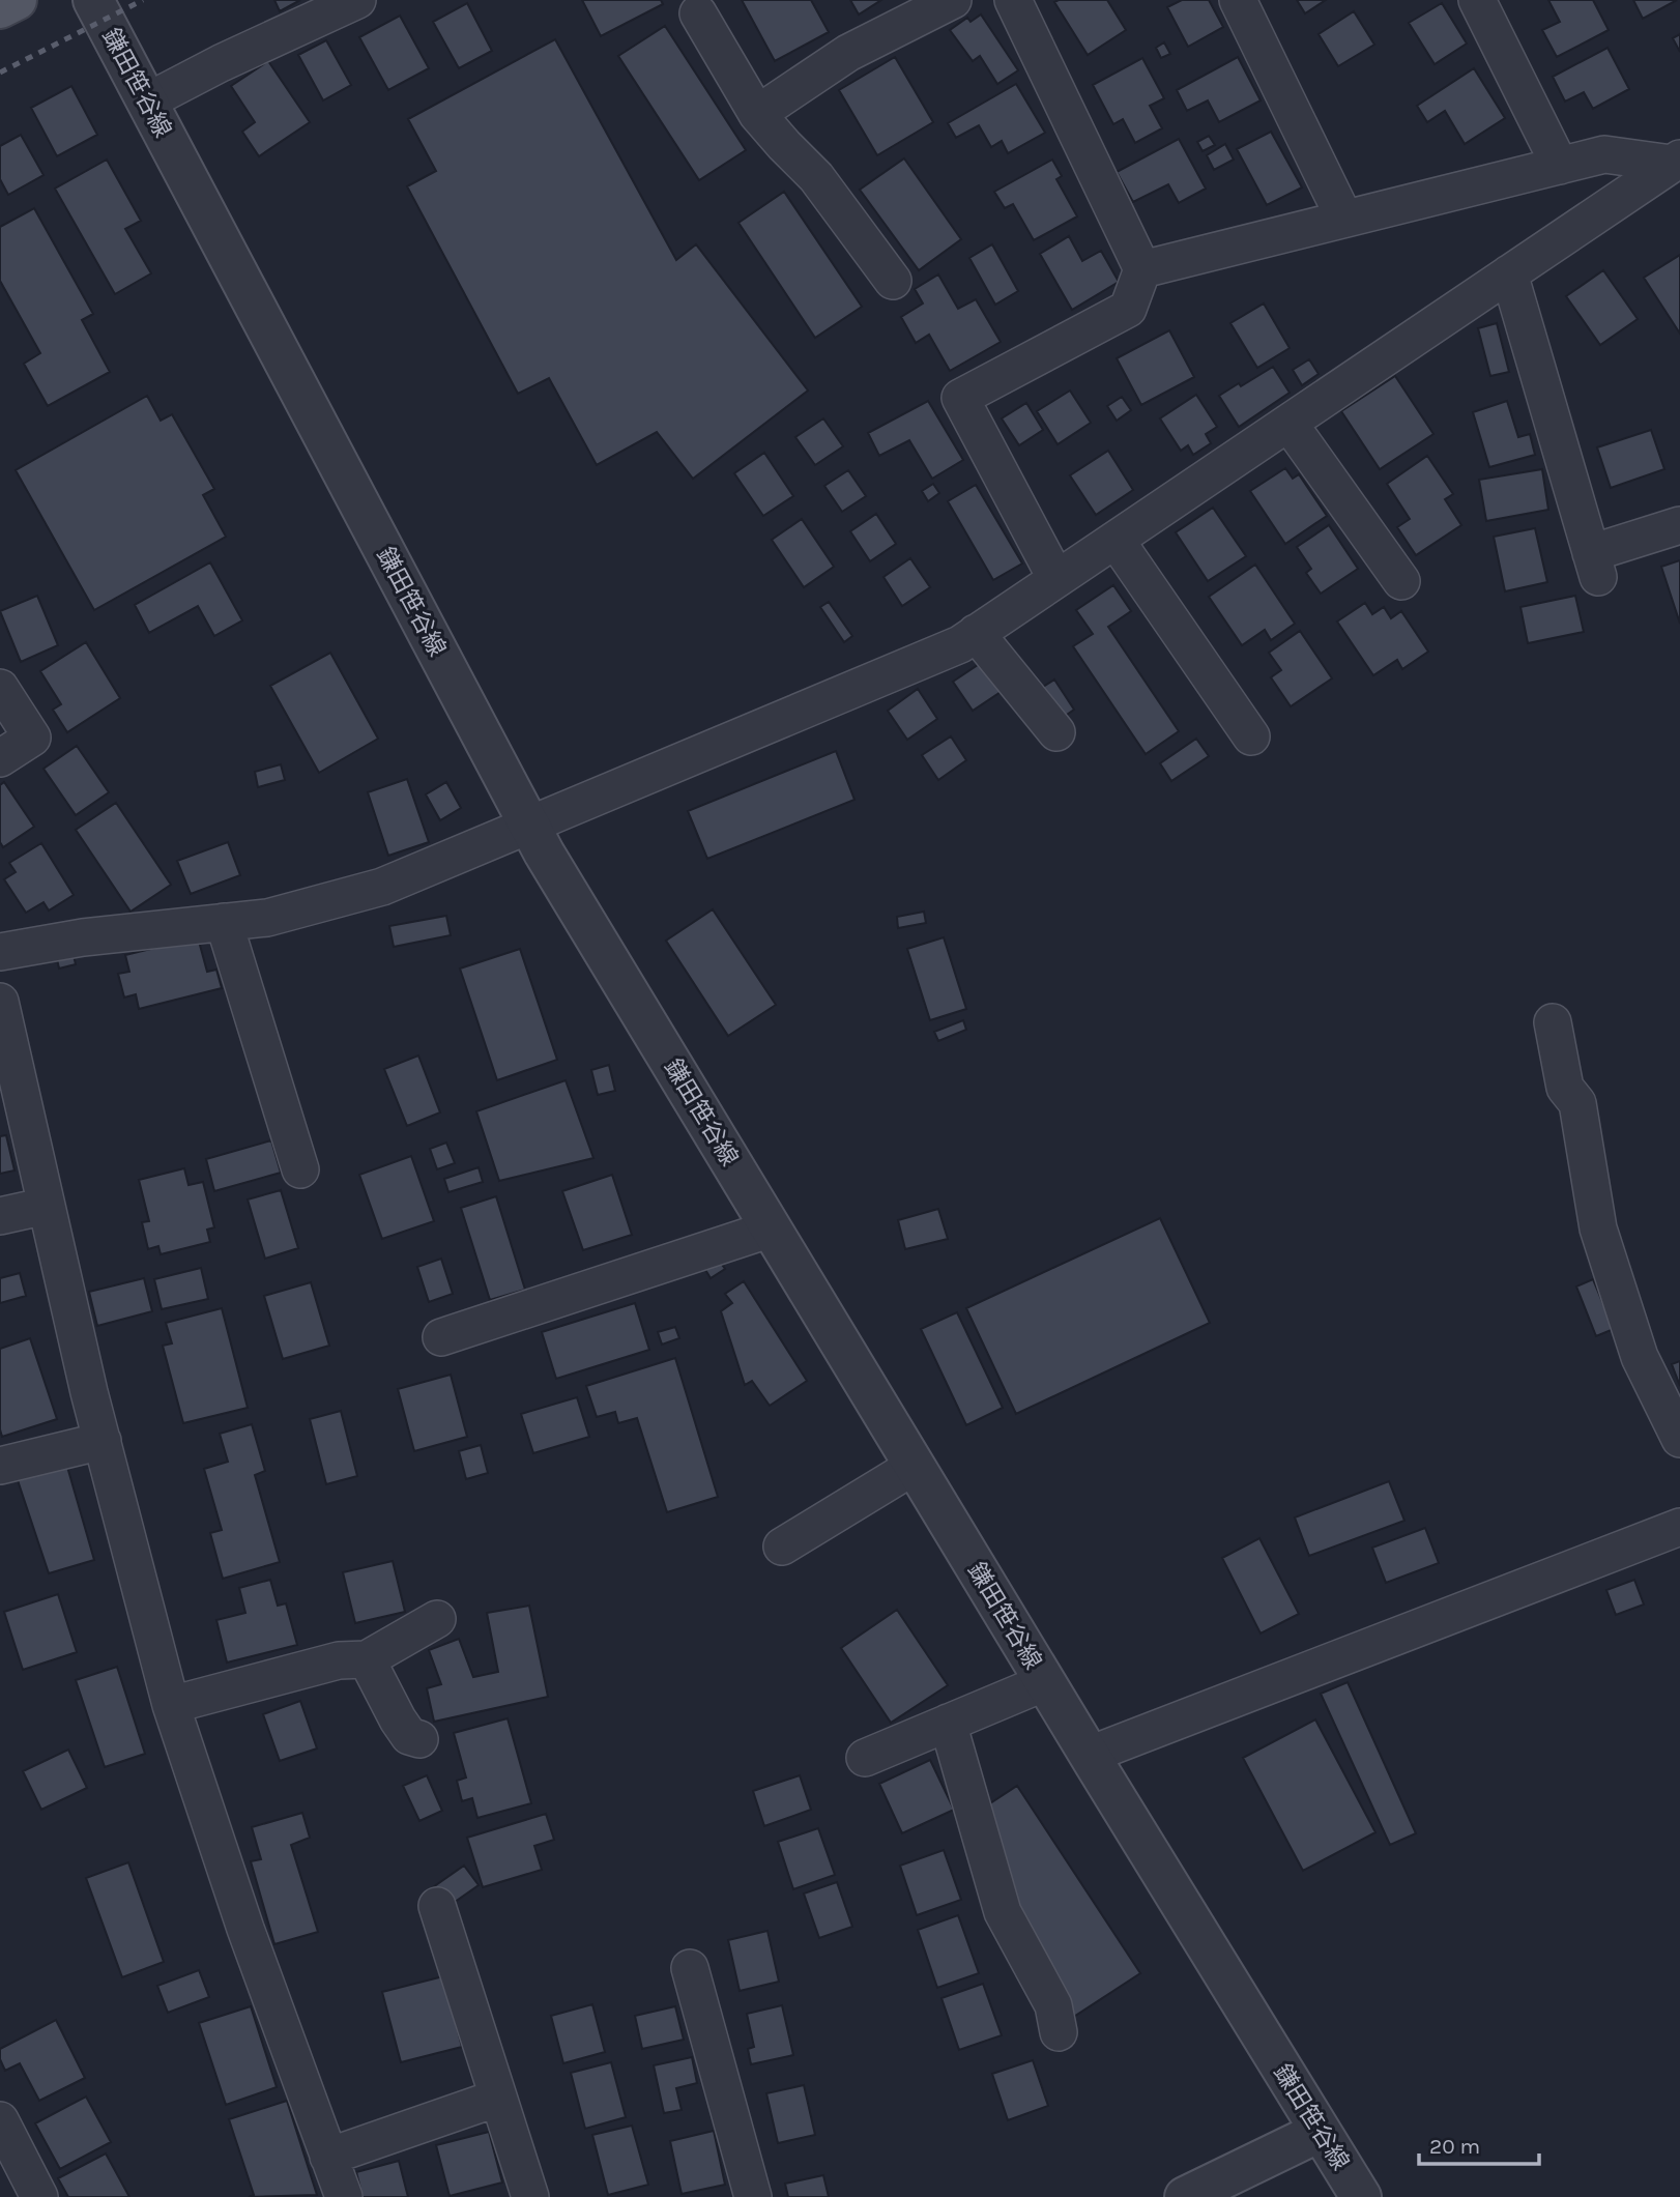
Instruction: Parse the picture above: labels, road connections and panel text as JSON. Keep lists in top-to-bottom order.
{
  "streets": {
    "street": ["鎌田笹谷線"]
  },
  "scale_bar": "20 m"
}
